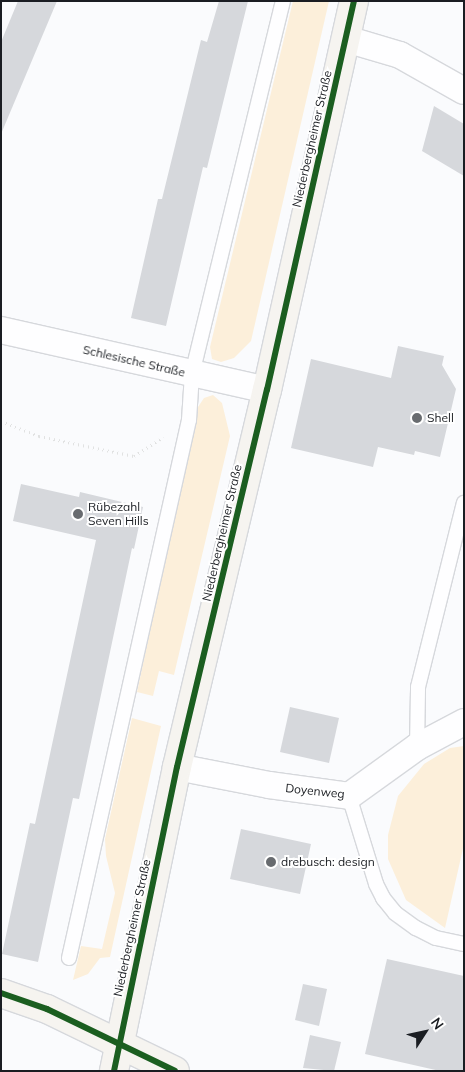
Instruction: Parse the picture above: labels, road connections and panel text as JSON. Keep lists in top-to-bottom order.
{
  "streets": {
    "main road": ["Niederbergheimer Straße"],
    "street": ["Schlesische Straße", "Doyenweg"]
  },
  "crossings": [
    ["Niederbergheimer Straße", "Schlesische Straße"],
    ["Niederbergheimer Straße", "Doyenweg"]
  ],
  "places": ["Shell", "Rübezahl Seven Hills", "drebusch: design"],
  "north": "top right"
}
